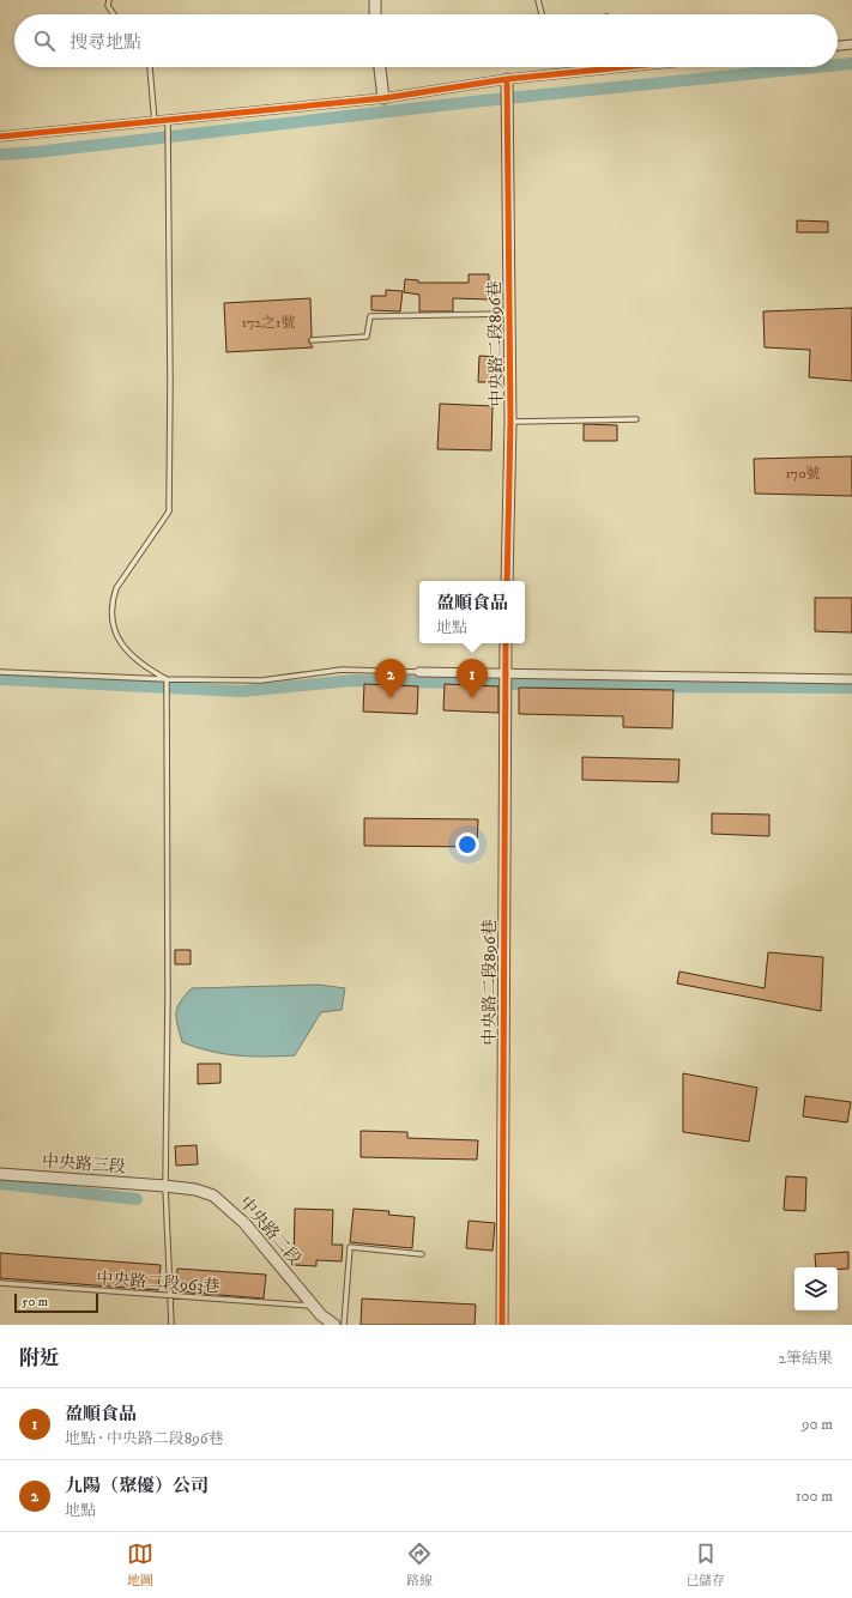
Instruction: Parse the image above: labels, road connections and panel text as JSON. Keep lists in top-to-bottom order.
{
  "streets": {
    "street": ["中央路二段896巷", "中央路三段", "中央路二段"],
    "lane": ["中央路二段963巷"]
  },
  "crossings": [
    ["中央路三段", "中央路二段"],
    ["中央路二段", "中央路二段963巷"]
  ],
  "house_numbers": ["172之1號", "170號"],
  "scale_bar": "50 m",
  "page": {
    "search": "搜尋地點",
    "popup": ["盈順食品", "地點"],
    "pins": ["1", "2"],
    "scale": "50 m",
    "heading": ["附近", "2筆結果"],
    "list": [
      {
        "mark": "1",
        "name": "盈順食品",
        "note": "地點 · 中央路二段896巷",
        "value": "90 m"
      },
      {
        "mark": "2",
        "name": "九陽（聚優）公司",
        "note": "地點",
        "value": "100 m"
      }
    ],
    "nav": ["地圖", "路線", "已儲存"]
  }
}
